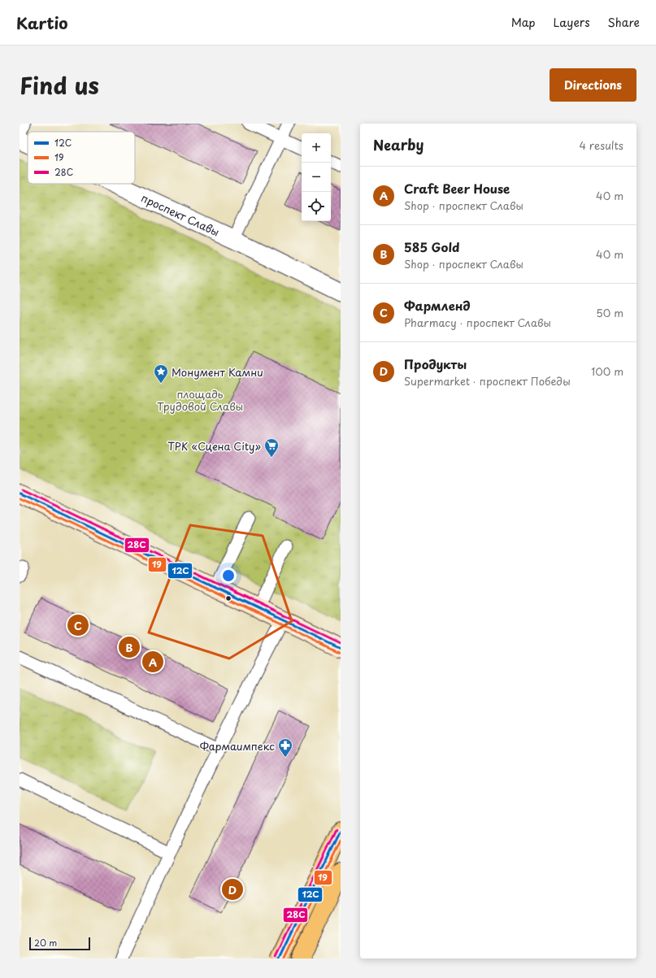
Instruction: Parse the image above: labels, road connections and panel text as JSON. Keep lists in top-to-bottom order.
{
  "streets": {
    "street": ["проспект Славы"]
  },
  "parks": ["площадь Трудовой Славы"],
  "places": {
    "place": ["Монумент Камни"],
    "supermarket": ["ТРК «Сцена City»"],
    "pharmacy": ["Фармаимпекс"]
  },
  "lines": ["transit line 28С", "transit line 12С", "transit line 19"],
  "legend": ["12С", "19", "28С"],
  "scale_bar": "20 m",
  "page": {
    "header": "Kartio",
    "nav": ["Map", "Layers", "Share"],
    "title": "Find us",
    "buttons": "Directions",
    "heading": ["Nearby", "4 results"],
    "map_buttons": ["+", "−"],
    "list": [
      {
        "mark": "A",
        "name": "Craft Beer House",
        "note": "Shop · проспект Славы",
        "value": "40 m"
      },
      {
        "mark": "B",
        "name": "585 Gold",
        "note": "Shop · проспект Славы",
        "value": "40 m"
      },
      {
        "mark": "C",
        "name": "Фармленд",
        "note": "Pharmacy · проспект Славы",
        "value": "50 m"
      },
      {
        "mark": "D",
        "name": "Продукты",
        "note": "Supermarket · проспект Победы",
        "value": "100 m"
      }
    ],
    "pins": [
      "C",
      "B",
      "A",
      "D"
    ],
    "scale": "20 m"
  }
}
